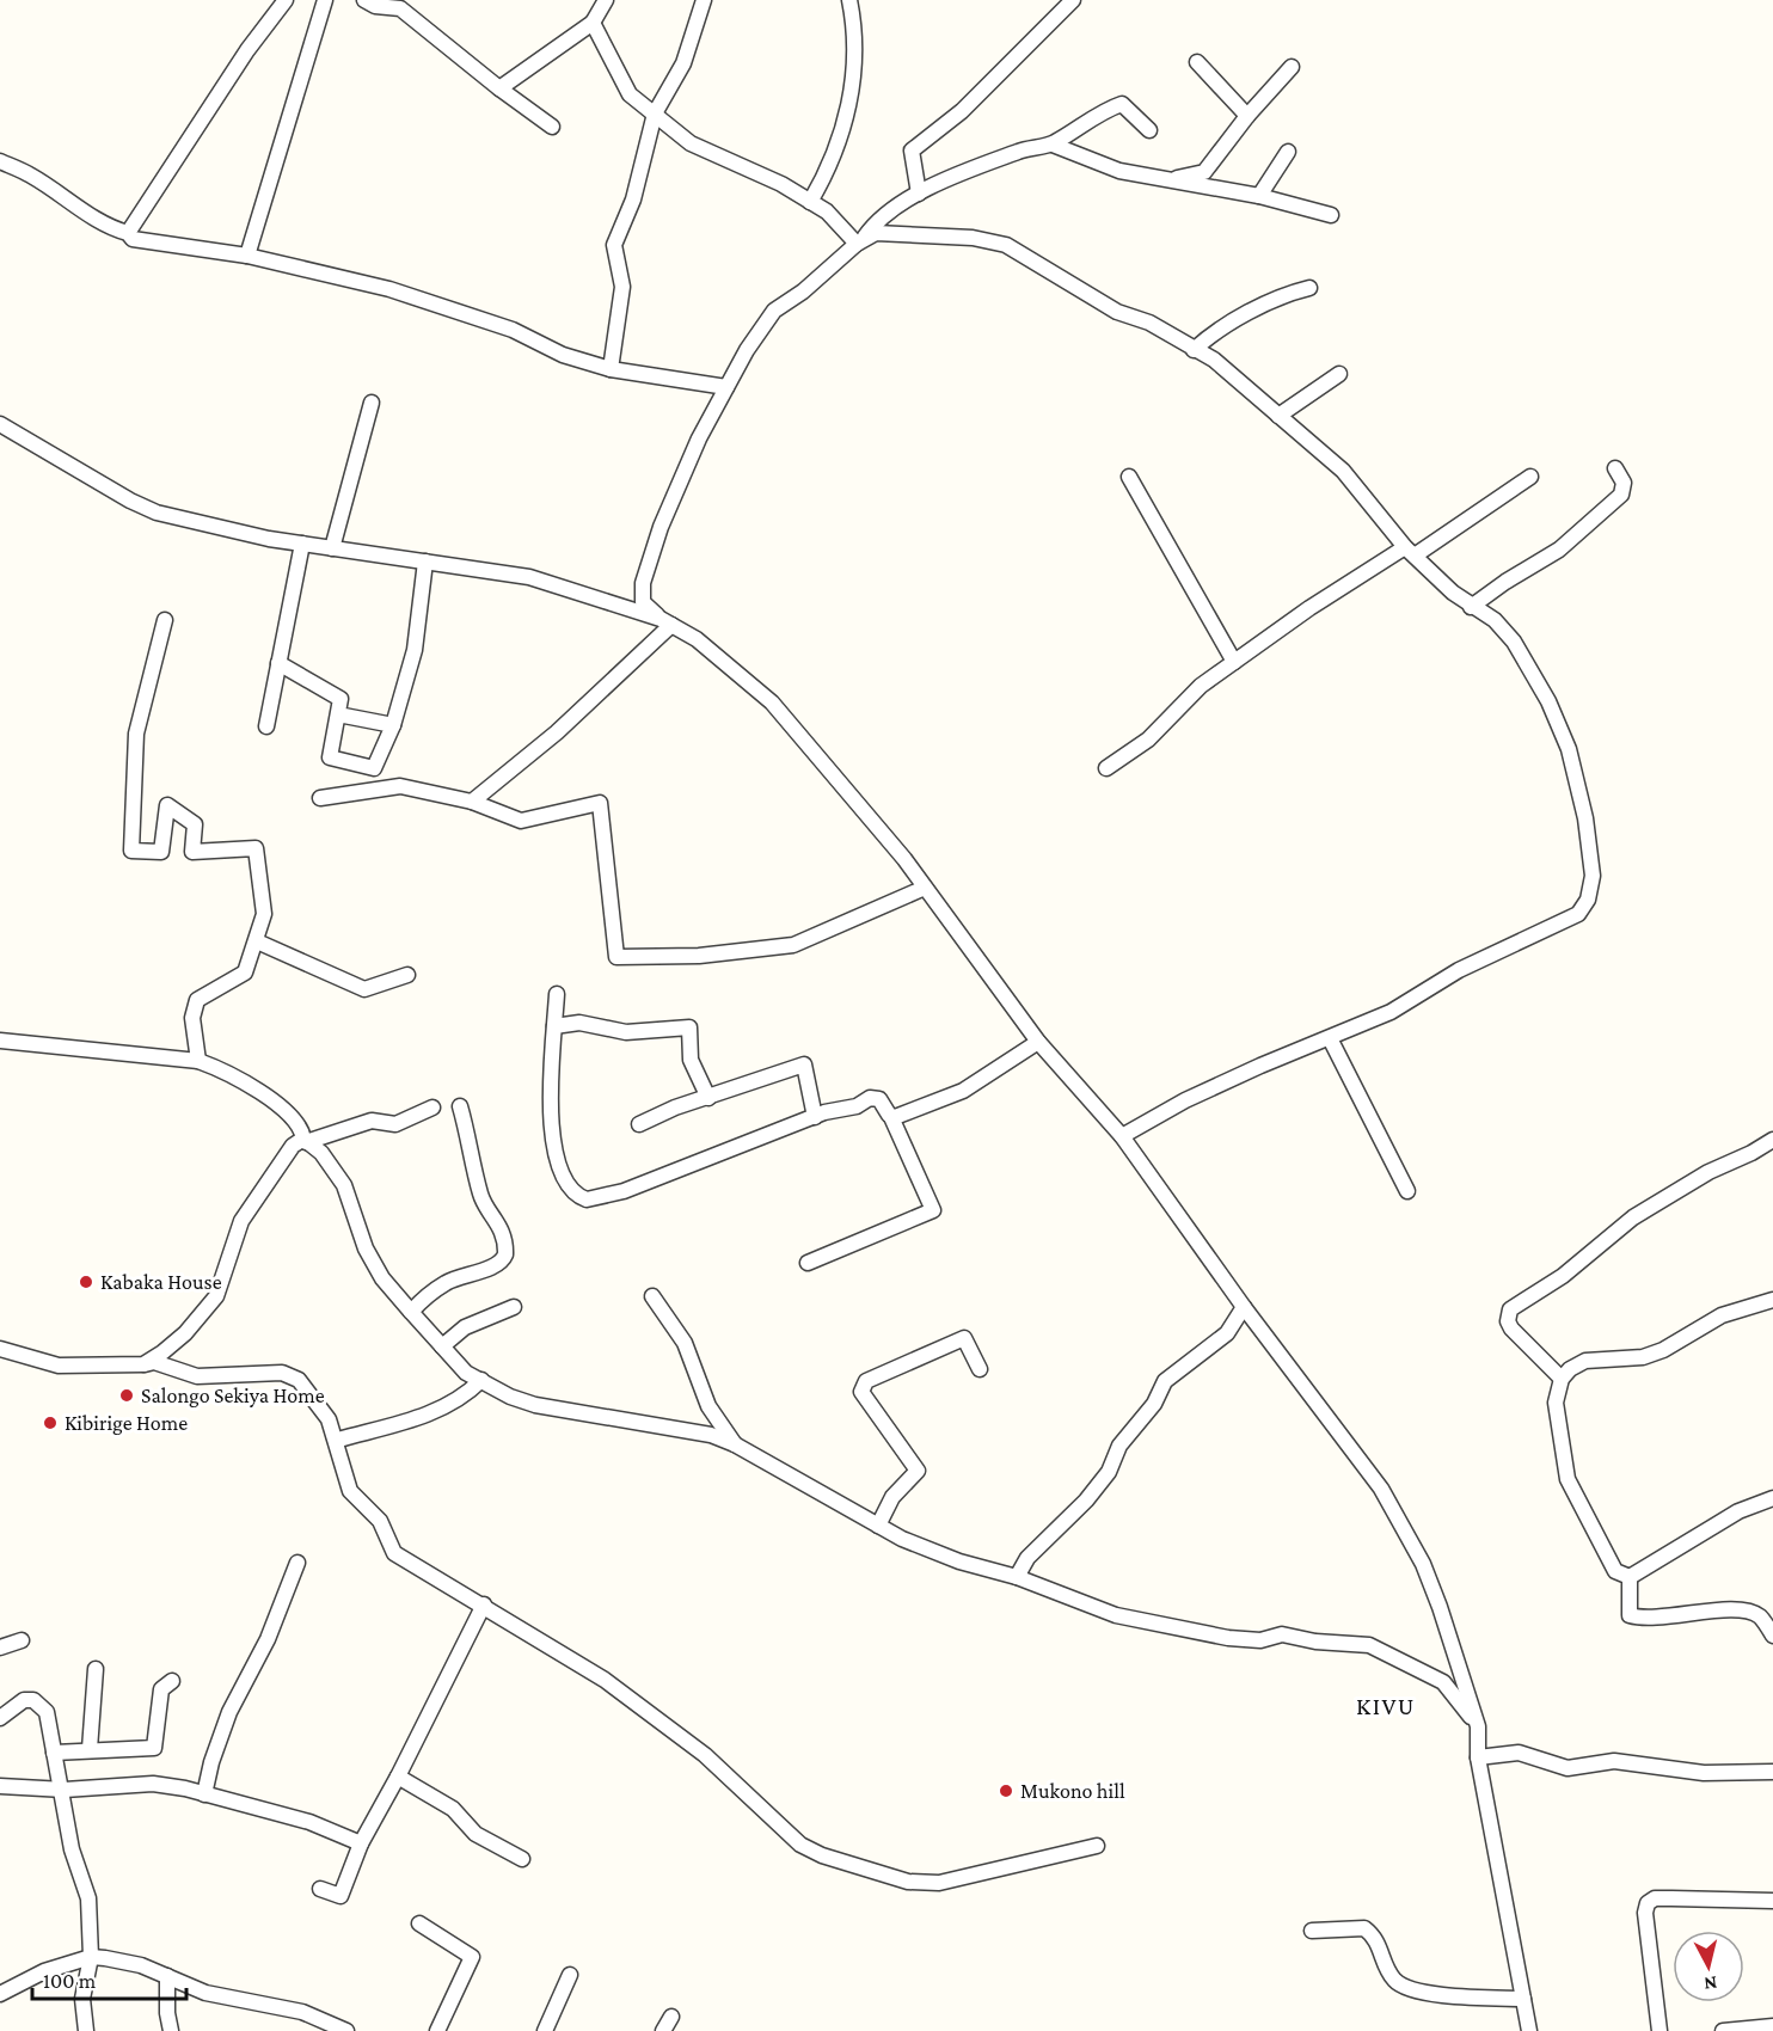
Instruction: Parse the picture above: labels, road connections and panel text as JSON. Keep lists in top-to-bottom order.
{
  "districts": ["KIVU"],
  "places": [
    "Kabaka House",
    "Salongo Sekiya Home",
    "Kibirige Home",
    "Mukono hill"
  ],
  "scale_bar": "100 m",
  "north": "bottom"
}
